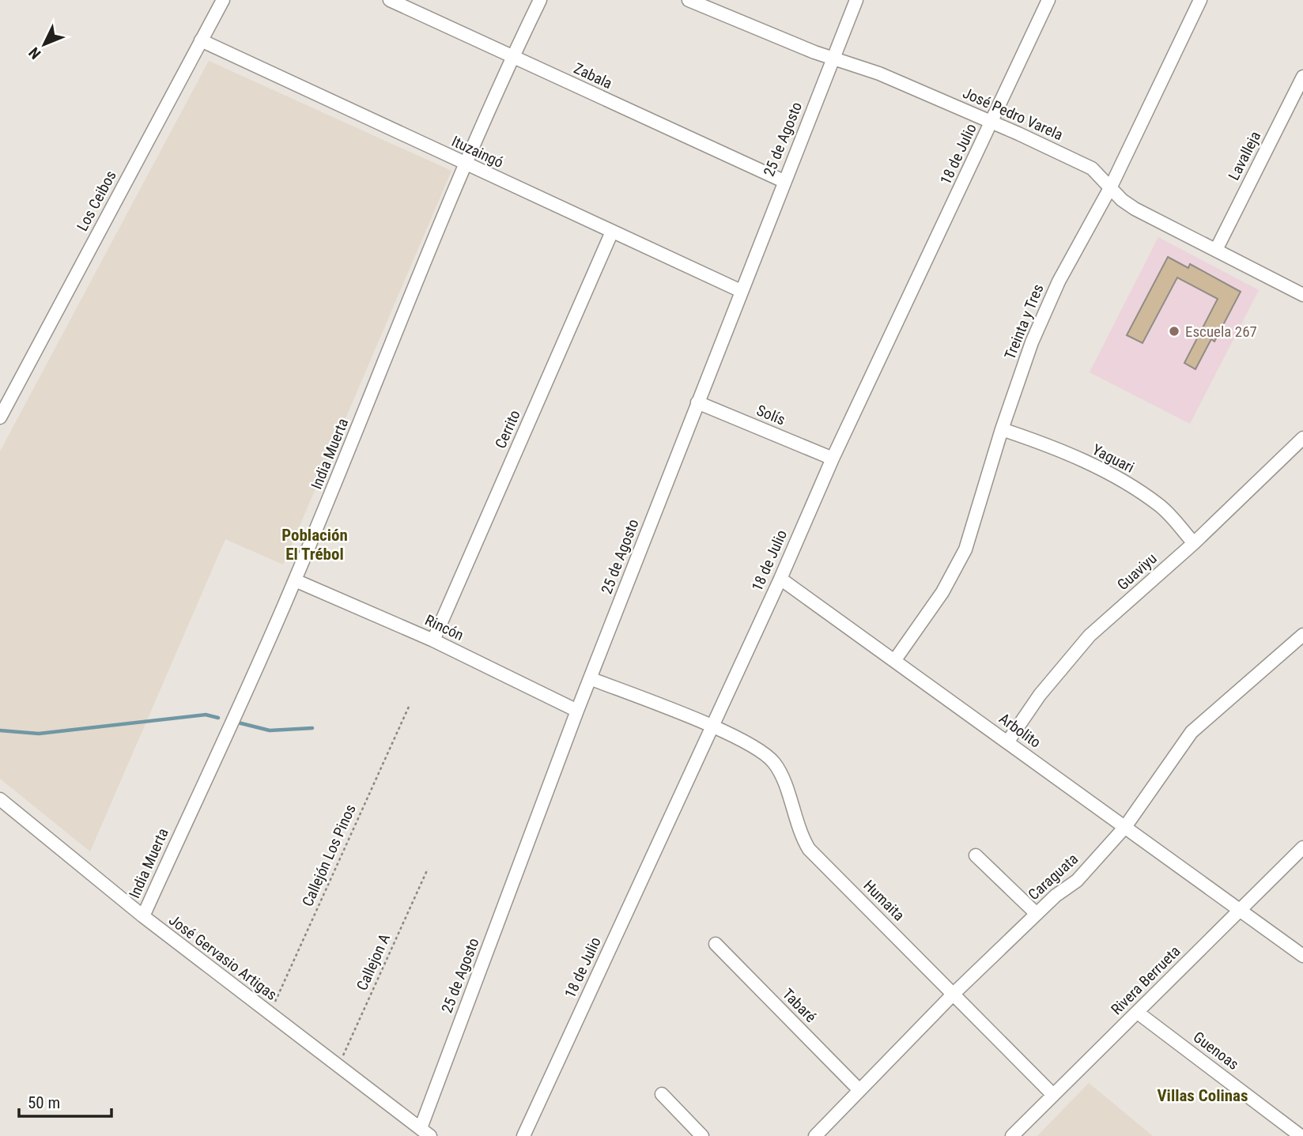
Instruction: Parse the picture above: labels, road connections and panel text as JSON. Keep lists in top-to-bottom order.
{
  "streets": {
    "street": [
      "Zabala",
      "José Pedro Varela",
      "25 de Agosto",
      "Ituzaingó",
      "18 de Julio",
      "Lavalleja",
      "Los Ceibos",
      "Treinta y Tres",
      "Solís",
      "Cerrito",
      "India Muerta",
      "Yaguari",
      "Guaviyu",
      "Rincón",
      "Arbolito",
      "Caraguata",
      "Humaita",
      "José Gervasio Artigas",
      "Rivera Berrueta",
      "Tabaré",
      "Guenoas"
    ],
    "path": ["Callejón Los Pinos", "Callejon A"]
  },
  "crossings": [
    ["Zabala", "25 de Agosto"],
    ["Zabala", "India Muerta"],
    ["José Pedro Varela", "25 de Agosto"],
    ["José Pedro Varela", "18 de Julio"],
    ["José Pedro Varela", "Lavalleja"],
    ["José Pedro Varela", "Treinta y Tres"],
    ["25 de Agosto", "Ituzaingó"],
    ["25 de Agosto", "Solís"],
    ["25 de Agosto", "Rincón"],
    ["25 de Agosto", "José Gervasio Artigas"],
    ["Ituzaingó", "Los Ceibos"],
    ["Ituzaingó", "Cerrito"],
    ["Ituzaingó", "India Muerta"],
    ["18 de Julio", "Solís"],
    ["18 de Julio", "Arbolito"],
    ["18 de Julio", "Humaita"],
    ["Treinta y Tres", "Yaguari"],
    ["Treinta y Tres", "Arbolito"],
    ["Cerrito", "Rincón"],
    ["India Muerta", "Rincón"],
    ["India Muerta", "José Gervasio Artigas"],
    ["Yaguari", "Guaviyu"],
    ["Guaviyu", "Arbolito"],
    ["Arbolito", "Caraguata"],
    ["Arbolito", "Rivera Berrueta"],
    ["Callejón Los Pinos", "José Gervasio Artigas"],
    ["Caraguata", "Humaita"],
    ["Caraguata", "Tabaré"],
    ["Humaita", "Rivera Berrueta"],
    ["José Gervasio Artigas", "Callejon A"],
    ["Rivera Berrueta", "Guenoas"]
  ],
  "districts": ["Población El Trébol", "Villas Colinas"],
  "places": ["Escuela 267"],
  "scale_bar": "50 m",
  "north": "bottom left"
}
